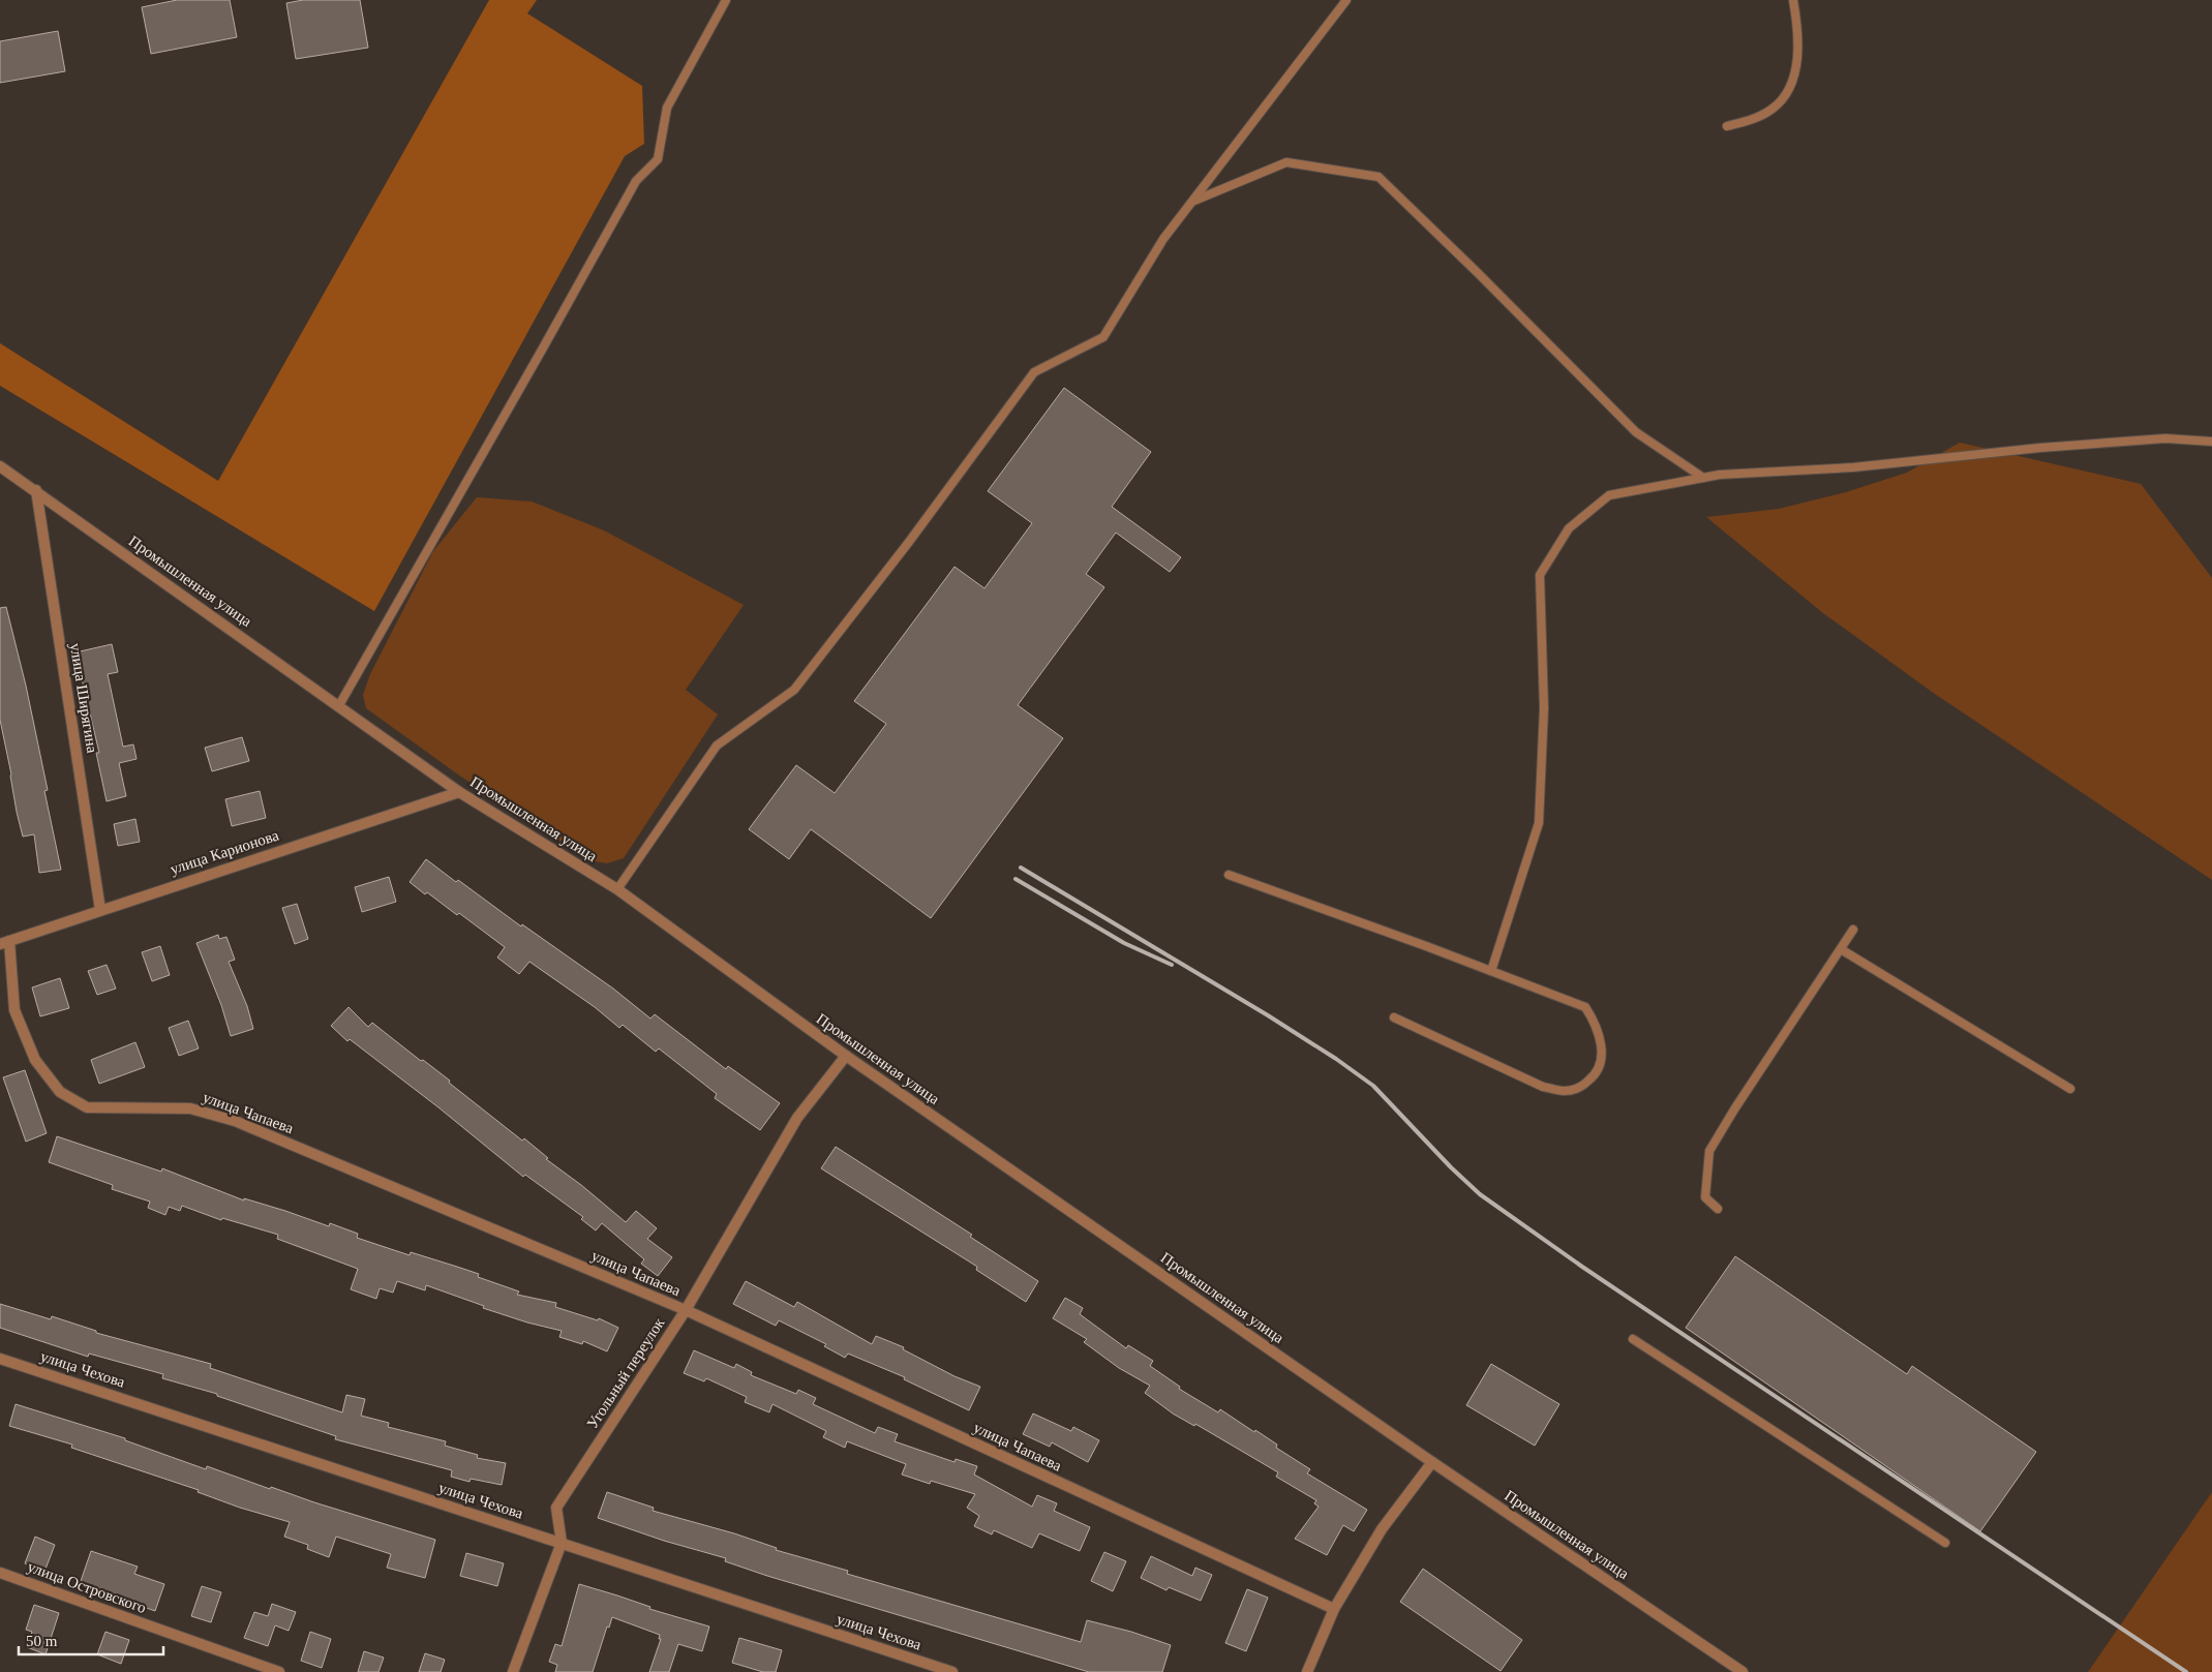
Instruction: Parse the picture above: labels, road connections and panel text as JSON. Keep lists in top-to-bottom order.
{
  "streets": {
    "street": [
      "Промышленная улица",
      "улица Ширягина",
      "улица Карионова",
      "улица Чапаева",
      "улица Чехова",
      "Угольный переулок",
      "улица Островского"
    ]
  },
  "crossings": [
    ["Промышленная улица", "улица Ширягина"],
    ["Промышленная улица", "улица Карионова"],
    ["Промышленная улица", "Угольный переулок"],
    ["улица Ширягина", "улица Карионова"],
    ["улица Карионова", "улица Чапаева"],
    ["улица Чапаева", "Угольный переулок"],
    ["улица Чехова", "Угольный переулок"]
  ],
  "scale_bar": "50 m"
}
